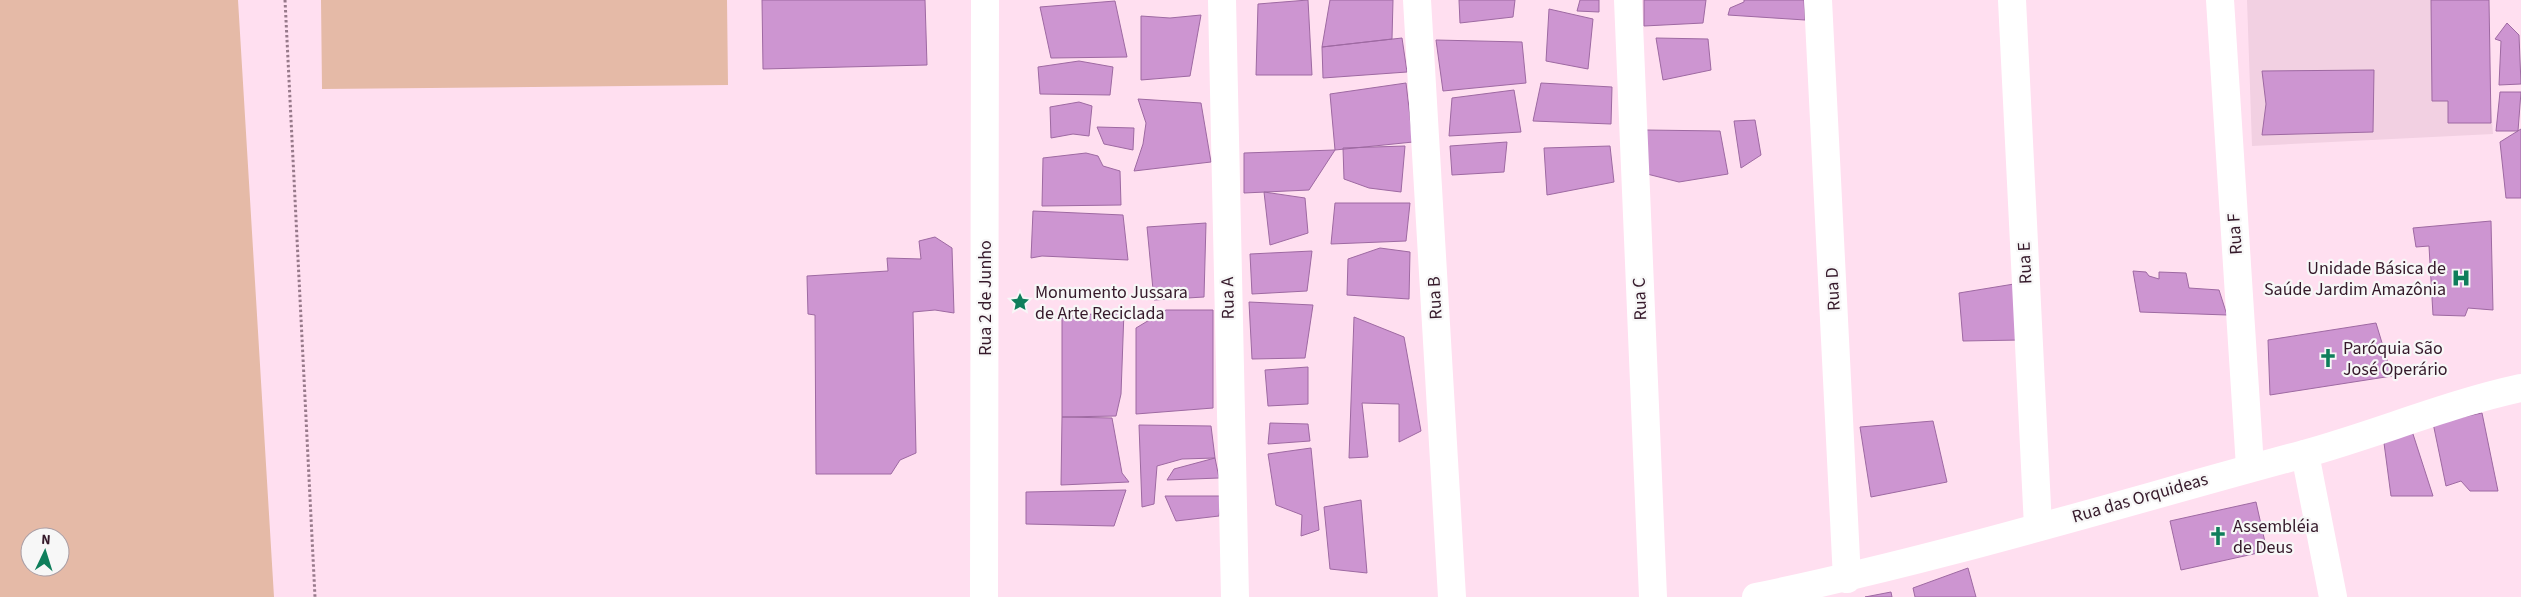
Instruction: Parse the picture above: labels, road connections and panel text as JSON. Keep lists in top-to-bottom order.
{
  "streets": {
    "street": [
      "Rua F",
      "Rua E",
      "Rua D",
      "Rua 2 de Junho",
      "Rua A",
      "Rua B",
      "Rua C",
      "Rua das Orquideas"
    ]
  },
  "crossings": [
    ["Rua F", "Rua das Orquideas"],
    ["Rua E", "Rua das Orquideas"],
    ["Rua D", "Rua das Orquideas"]
  ],
  "places": {
    "hospital": ["Unidade Básica de Saúde Jardim Amazônia"],
    "place": ["Monumento Jussara de Arte Reciclada"],
    "church": ["Paróquia São José Operário", "Assembléia de Deus"]
  },
  "north": "top"
}
